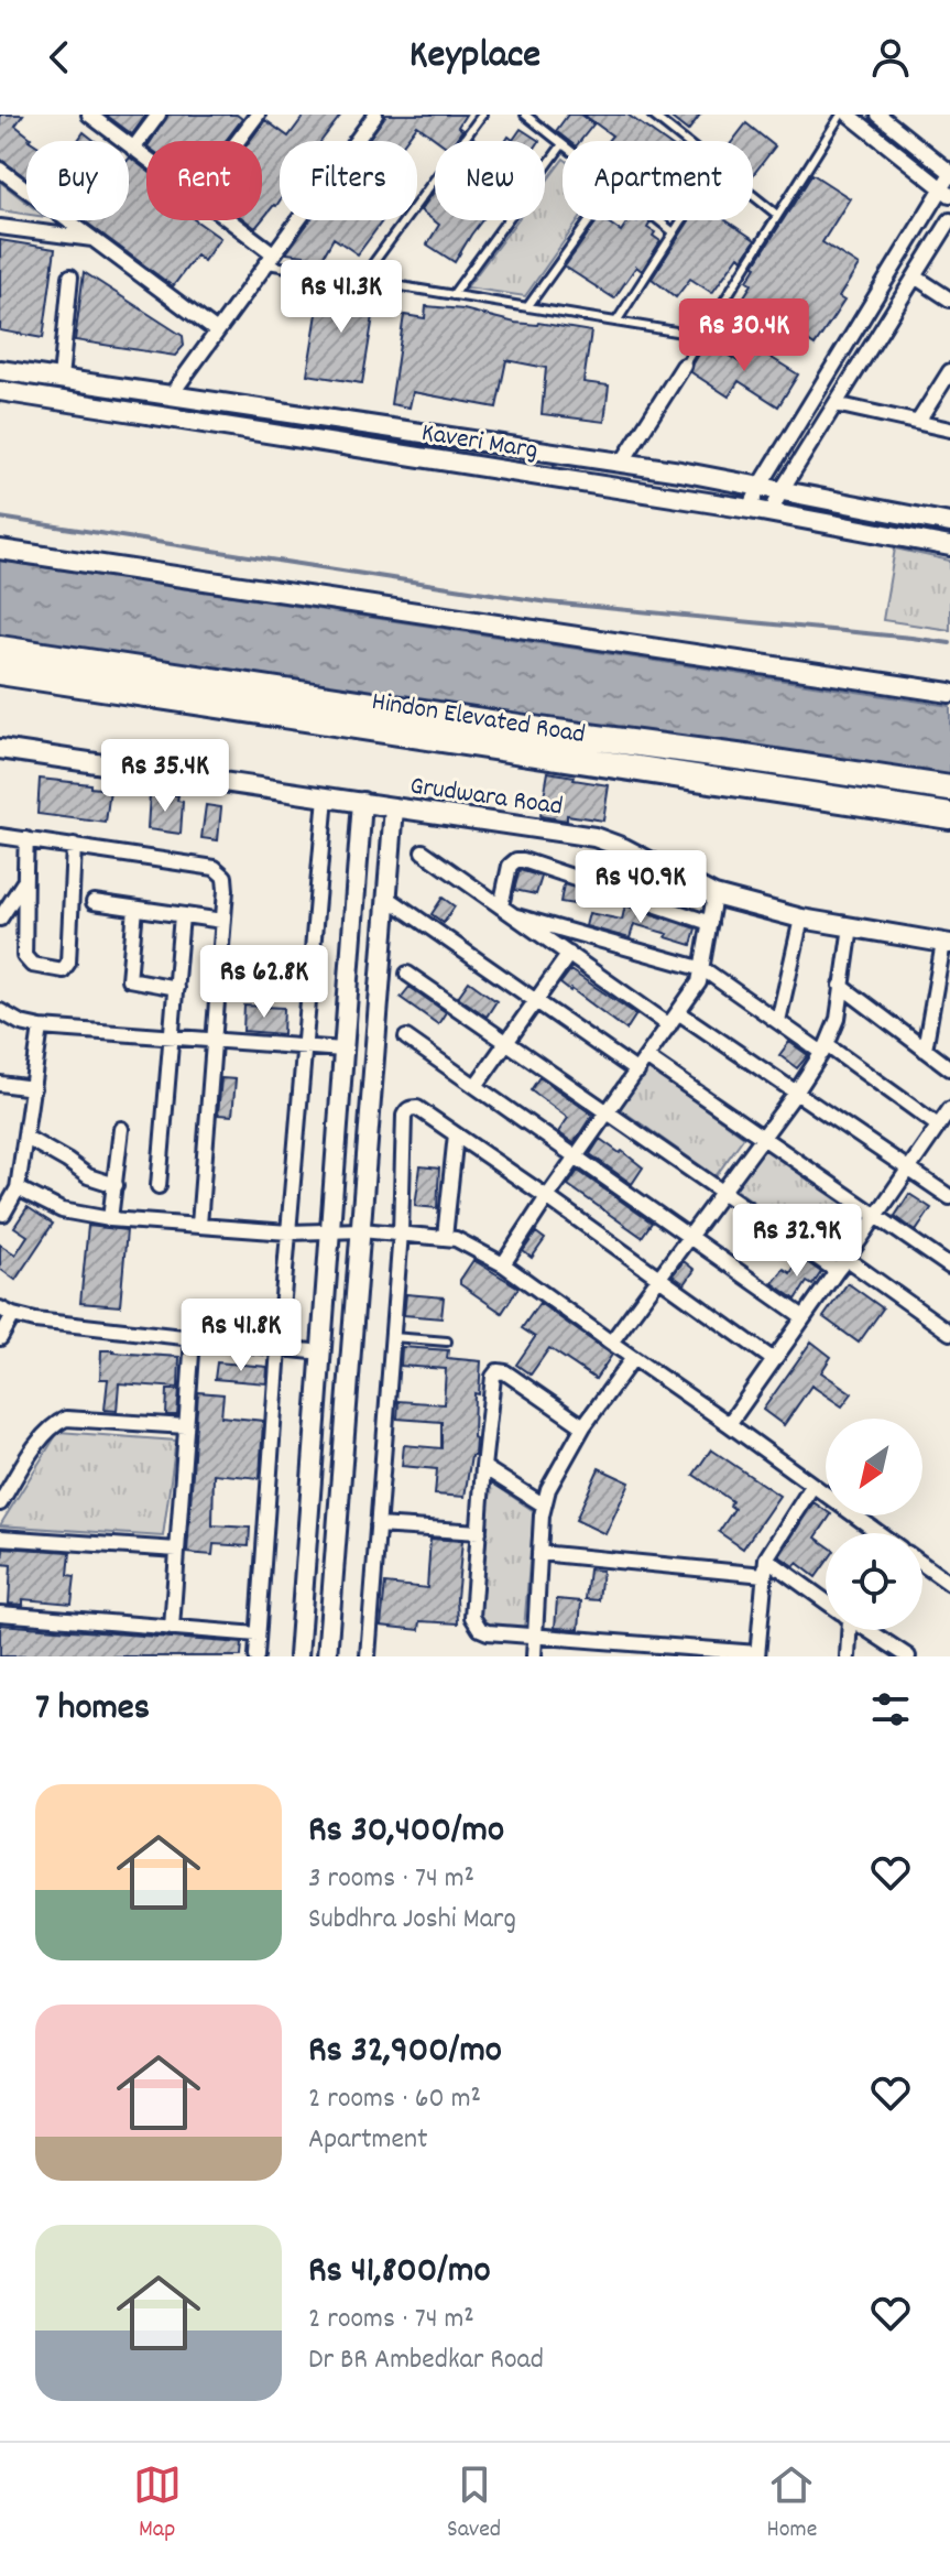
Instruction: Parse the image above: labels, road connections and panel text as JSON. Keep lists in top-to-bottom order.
{
  "streets": {
    "highway": ["Hindon Elevated Road"],
    "street": ["Kaveri Marg", "Grudwara Road"]
  },
  "north": "bottom left",
  "page": {
    "header": "Keyplace",
    "chip": [
      "Buy",
      "Rent",
      "Filters",
      "New",
      "Apartment"
    ],
    "price": [
      "Rs 41.3K",
      "Rs 30.4K",
      "Rs 35.4K",
      "Rs 40.9K",
      "Rs 62.8K",
      "Rs 32.9K",
      "Rs 41.8K"
    ],
    "heading": "7 homes",
    "list": [
      {
        "name": "Rs 30,400/mo",
        "note": "3 rooms · 74 m² · Subdhra Joshi Marg"
      },
      {
        "name": "Rs 32,900/mo",
        "note": "2 rooms · 60 m² · Apartment"
      },
      {
        "name": "Rs 41,800/mo",
        "note": "2 rooms · 74 m² · Dr BR Ambedkar Road"
      }
    ],
    "tabs": ["Map", "Saved", "Home"]
  }
}
